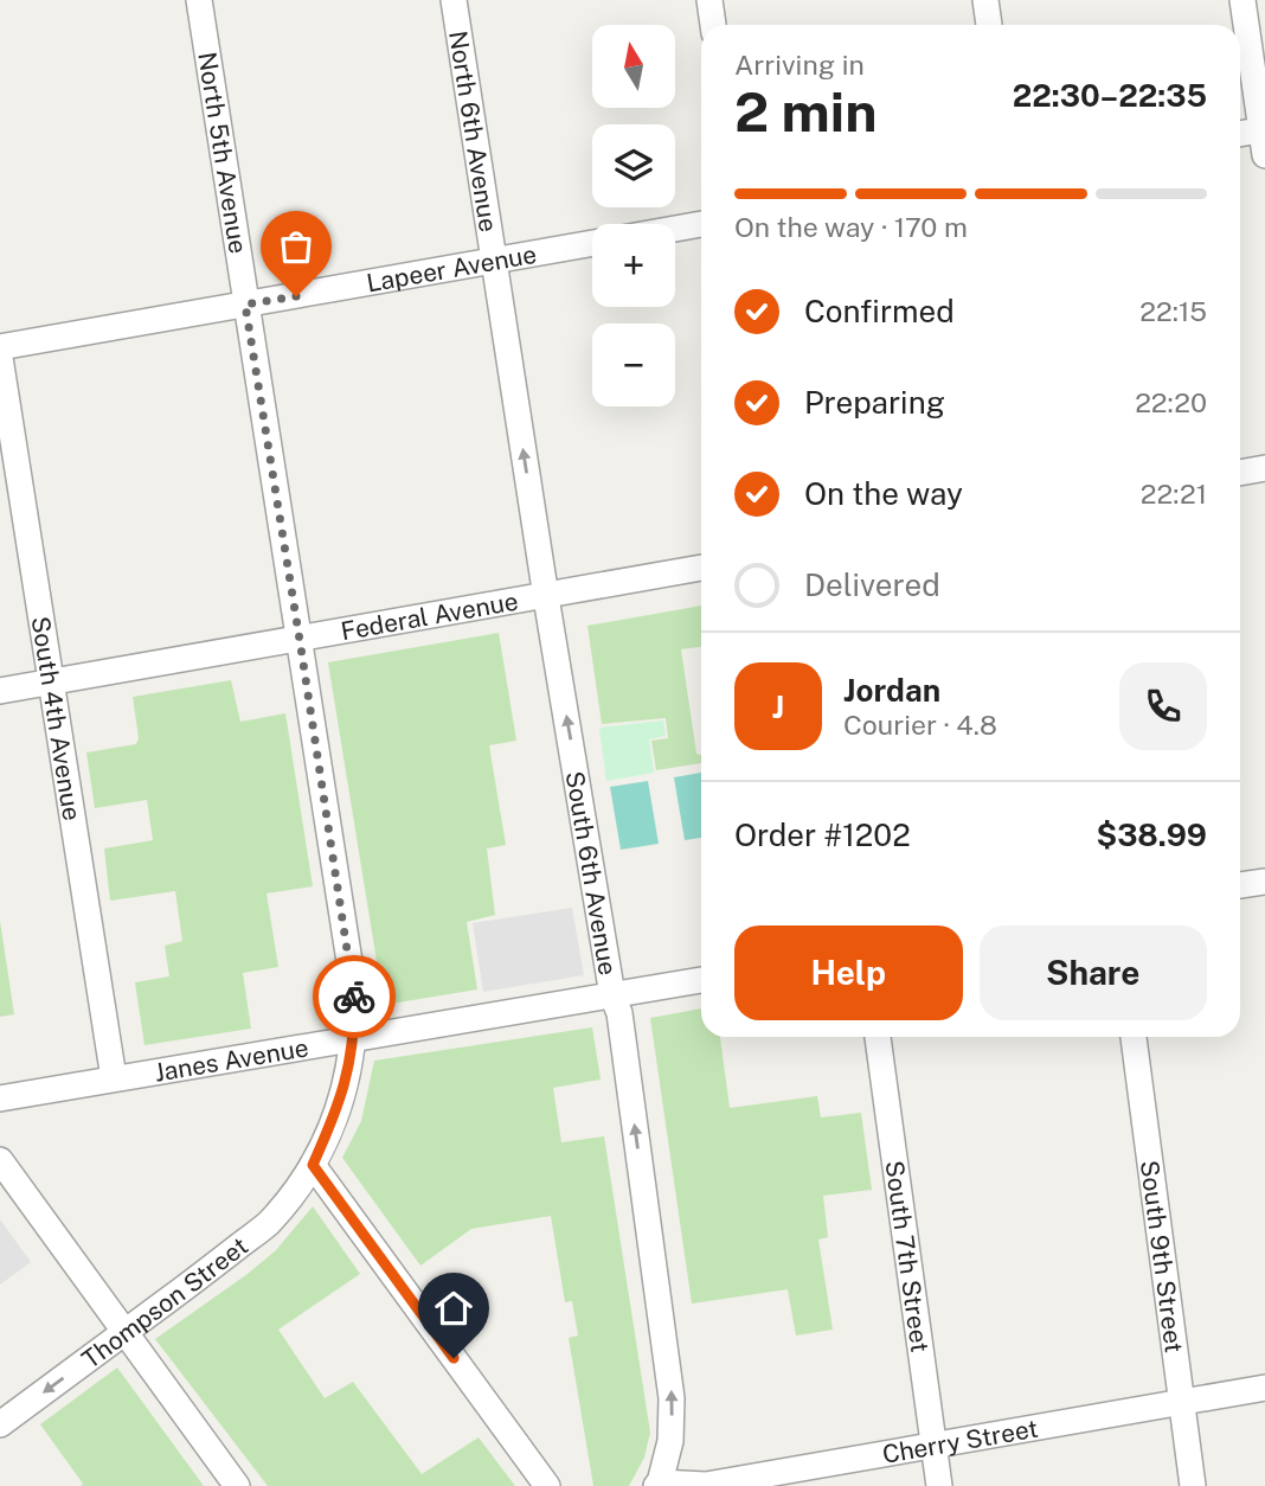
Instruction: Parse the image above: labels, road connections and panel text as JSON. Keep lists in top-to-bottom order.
{
  "streets": {
    "street": [
      "North 6th Avenue",
      "North 5th Avenue",
      "Lapeer Avenue",
      "Federal Avenue",
      "South 4th Avenue",
      "South 6th Avenue",
      "Janes Avenue",
      "South 7th Street",
      "South 9th Street",
      "Thompson Street",
      "Cherry Street"
    ]
  },
  "crossings": [
    ["North 6th Avenue", "Lapeer Avenue"],
    ["North 6th Avenue", "South 6th Avenue"],
    ["North 5th Avenue", "Lapeer Avenue"],
    ["North 5th Avenue", "Federal Avenue"],
    ["North 5th Avenue", "Thompson Street"],
    ["Lapeer Avenue", "South 6th Avenue"],
    ["Federal Avenue", "South 4th Avenue"],
    ["Federal Avenue", "South 6th Avenue"],
    ["Federal Avenue", "Thompson Street"],
    ["South 4th Avenue", "Janes Avenue"],
    ["South 6th Avenue", "Janes Avenue"],
    ["South 6th Avenue", "Cherry Street"],
    ["Janes Avenue", "Thompson Street"],
    ["South 7th Street", "Cherry Street"],
    ["South 9th Street", "Cherry Street"]
  ],
  "one_way": ["South 6th Avenue"],
  "north": "top",
  "page": {
    "map_buttons": ["+", "−"],
    "heading": ["2 min", "Arriving in", "22:30–22:35"],
    "panel": [
      "Jordan",
      "Courier · 4.8",
      "Order #1202",
      "$38.99"
    ],
    "bar": "On the way · 170 m",
    "list": [
      ["Confirmed", "22:15"],
      ["Preparing", "22:20"],
      ["On the way", "22:21"],
      "Delivered"
    ],
    "round": "J",
    "buttons": ["Help", "Share"]
  }
}
